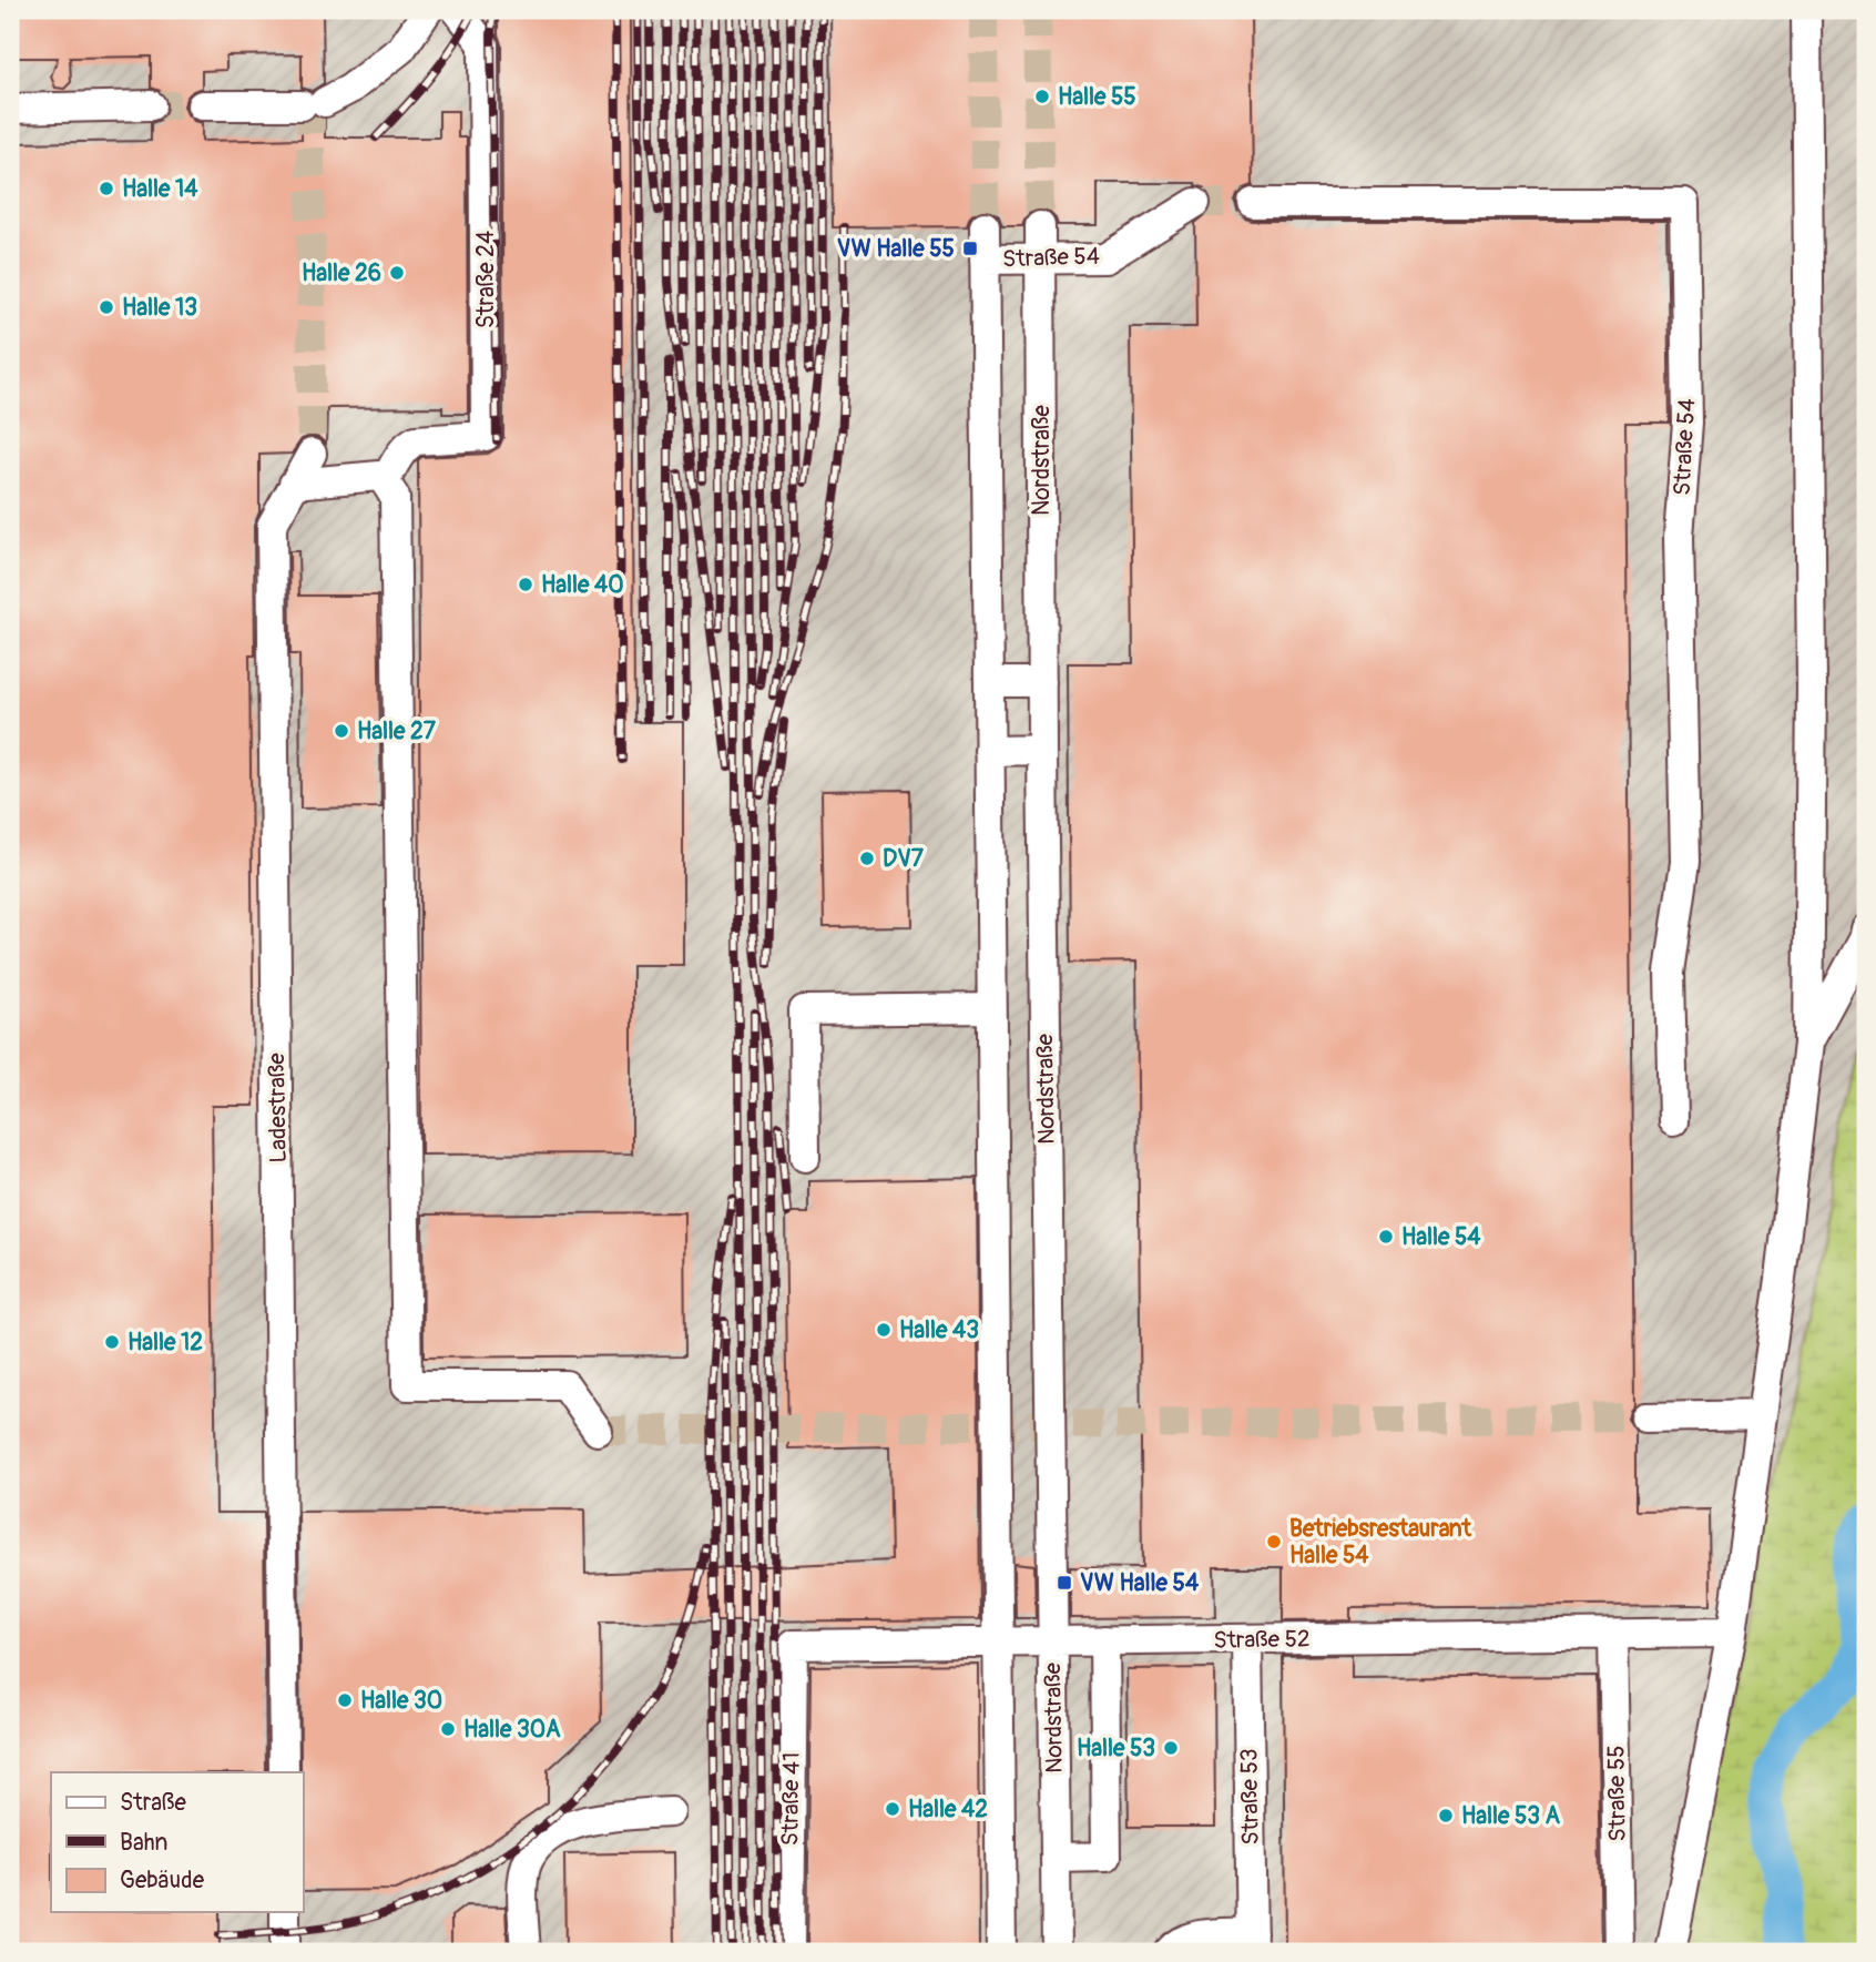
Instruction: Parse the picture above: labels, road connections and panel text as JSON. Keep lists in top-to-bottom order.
{
  "streets": {
    "street": [
      "Straße 54",
      "Straße 24",
      "Nordstraße",
      "Ladestraße",
      "Straße 52",
      "Straße 55",
      "Straße 53",
      "Straße 41"
    ]
  },
  "crossings": [
    ["Straße 54", "Nordstraße"],
    ["Nordstraße", "Straße 52"],
    ["Straße 52", "Straße 55"],
    ["Straße 52", "Straße 53"],
    ["Straße 52", "Straße 41"]
  ],
  "places": {
    "other": [
      "Halle 55",
      "Halle 14",
      "Halle 26",
      "Halle 13",
      "Halle 40",
      "Halle 27",
      "DV7",
      "Halle 54",
      "Halle 43",
      "Halle 12",
      "Betriebsrestaurant Halle 54",
      "Halle 30",
      "Halle 30A",
      "Halle 53",
      "Halle 42",
      "Halle 53 A"
    ],
    "transit": ["VW Halle 55", "VW Halle 54"]
  },
  "legend": ["Straße", "Bahn", "Gebäude"]
}
